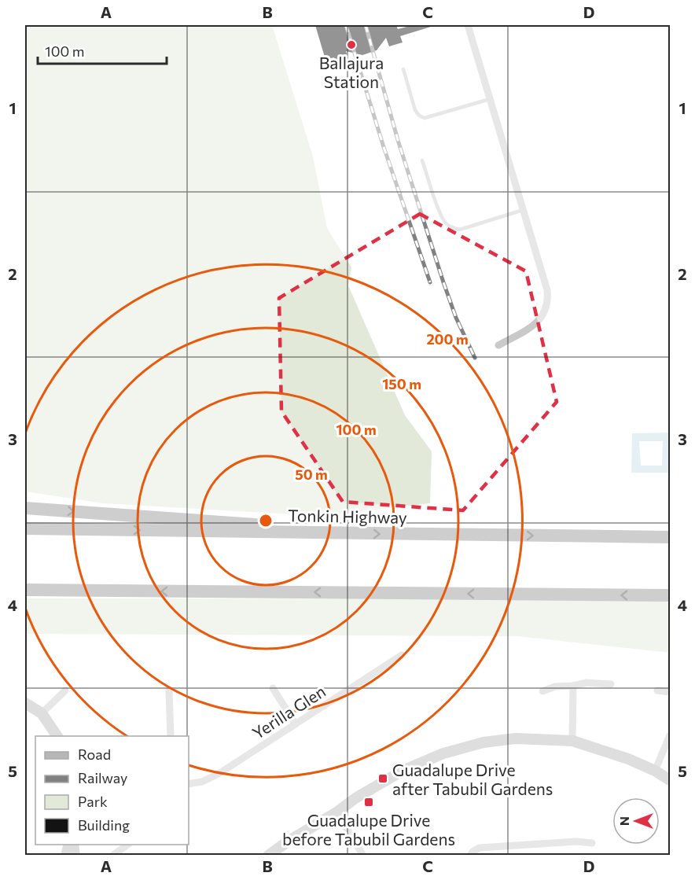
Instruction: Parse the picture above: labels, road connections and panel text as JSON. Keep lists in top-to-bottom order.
{
  "streets": {
    "highway": ["Tonkin Highway"],
    "street": ["Yerilla Glen"]
  },
  "places": {
    "other": ["Ballajura Station"],
    "transit": ["Guadalupe Drive after Tabubil Gardens", "Guadalupe Drive before Tabubil Gardens"]
  },
  "legend": [
    "Road",
    "Railway",
    "Park",
    "Building"
  ],
  "scale_bar": "100 m",
  "north": "left",
  "grid": {
    "columns": [
      "A",
      "B",
      "C",
      "D"
    ],
    "rows": [
      "1",
      "2",
      "3",
      "4",
      "5"
    ]
  },
  "rings": [
    "200 m",
    "150 m",
    "100 m",
    "50 m"
  ]
}
